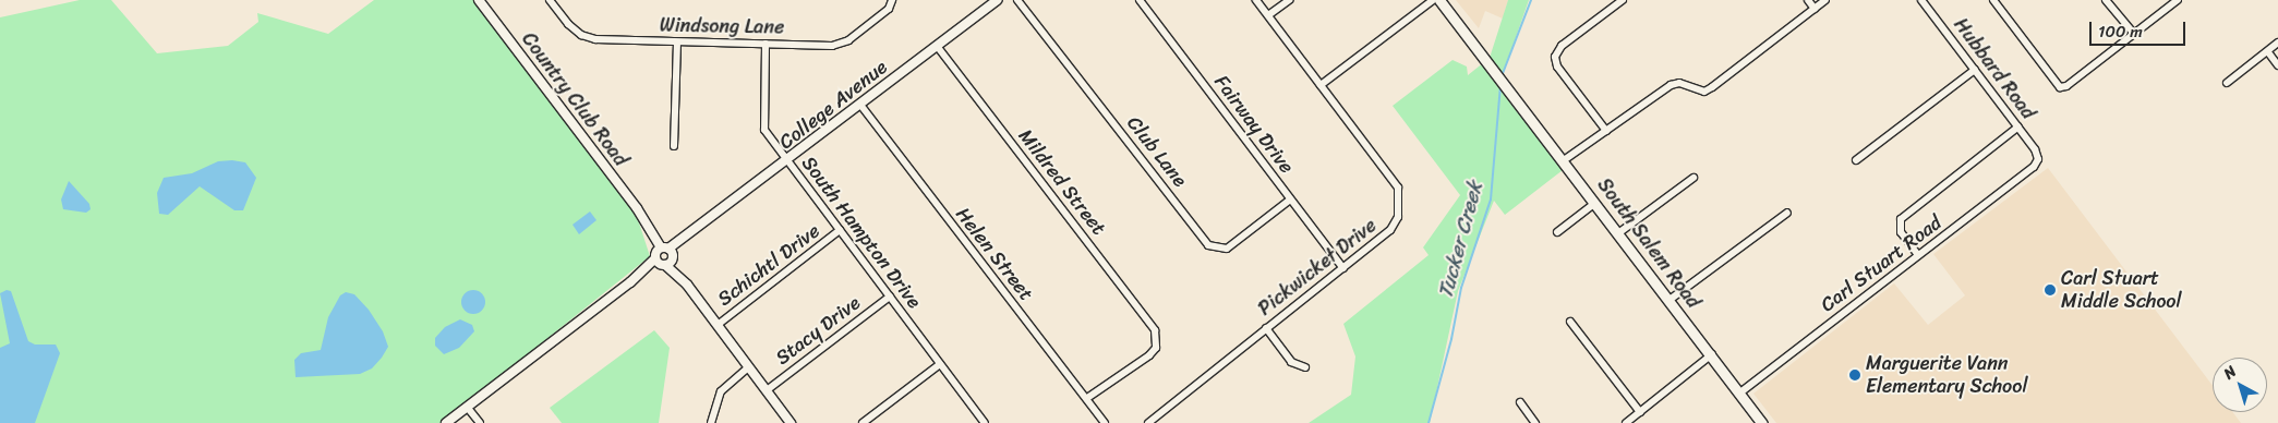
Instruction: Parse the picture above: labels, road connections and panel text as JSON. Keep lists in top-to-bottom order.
{
  "streets": {
    "main road": ["South Salem Road"],
    "street": [
      "Windsong Lane",
      "Hubbard Road",
      "Country Club Road",
      "College Avenue",
      "Fairway Drive",
      "Club Lane",
      "Mildred Street",
      "South Hampton Drive",
      "Helen Street",
      "Carl Stuart Road",
      "Schichtl Drive",
      "Pickwicket Drive",
      "Stacy Drive"
    ]
  },
  "crossings": [
    ["Windsong Lane", "South Hampton Drive"],
    ["Hubbard Road", "Carl Stuart Road"],
    ["Country Club Road", "College Avenue"],
    ["Country Club Road", "Schichtl Drive"],
    ["Country Club Road", "Stacy Drive"],
    ["College Avenue", "Mildred Street"],
    ["College Avenue", "South Hampton Drive"],
    ["College Avenue", "Helen Street"],
    ["Fairway Drive", "Club Lane"],
    ["Fairway Drive", "Pickwicket Drive"],
    ["Mildred Street", "Helen Street"],
    ["South Hampton Drive", "Schichtl Drive"],
    ["South Hampton Drive", "Stacy Drive"],
    ["South Salem Road", "Carl Stuart Road"]
  ],
  "water": ["Tucker Creek"],
  "places": ["Carl Stuart Middle School", "Marguerite Vann Elementary School"],
  "scale_bar": "100 m",
  "north": "top left"
}
